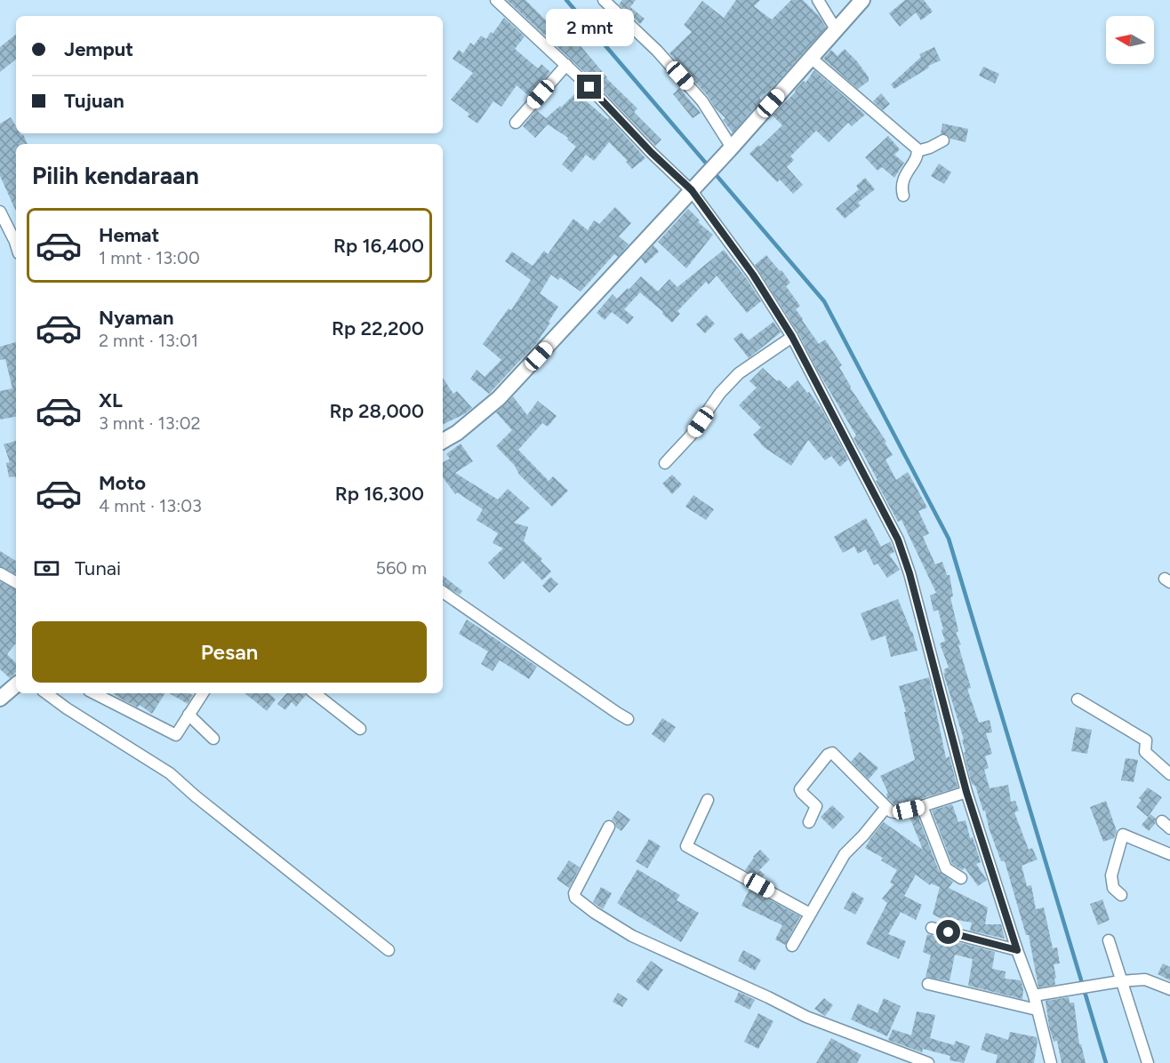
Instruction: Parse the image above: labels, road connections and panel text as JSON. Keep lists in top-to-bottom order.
{
  "north": "left",
  "page": {
    "bubble": "2 mnt",
    "banner": ["Jemput", "Tujuan"],
    "heading": "Pilih kendaraan",
    "list": [
      {
        "name": "Hemat",
        "note": "1 mnt · 13:00",
        "value": "Rp 16,400"
      },
      {
        "name": "Nyaman",
        "note": "2 mnt · 13:01",
        "value": "Rp 22,200"
      },
      {
        "name": "XL",
        "note": "3 mnt · 13:02",
        "value": "Rp 28,000"
      },
      {
        "name": "Moto",
        "note": "4 mnt · 13:03",
        "value": "Rp 16,300"
      }
    ],
    "pay": ["Tunai", "560 m"],
    "buttons": "Pesan"
  }
}
